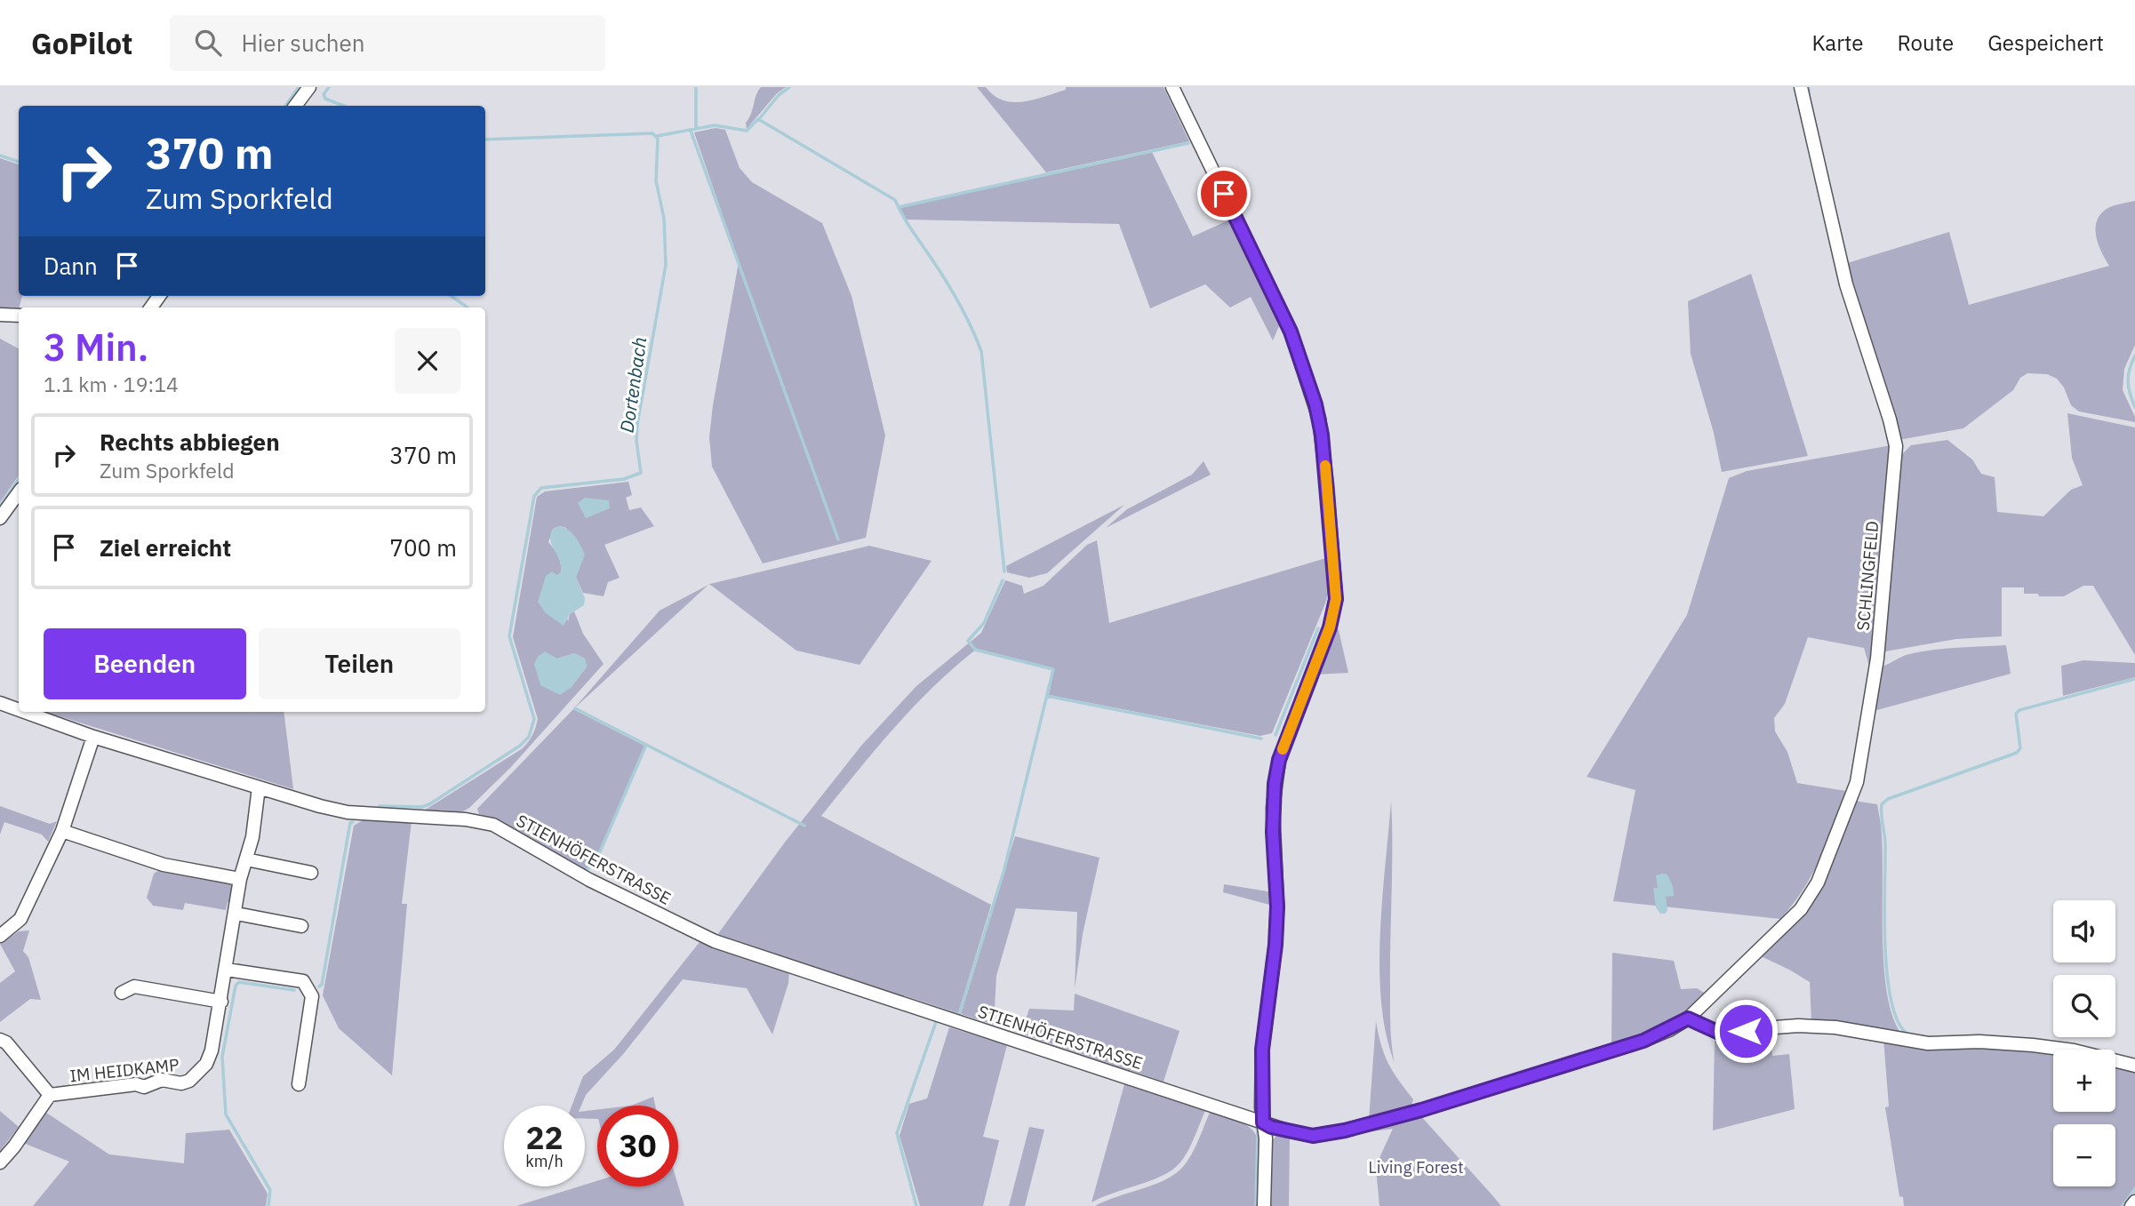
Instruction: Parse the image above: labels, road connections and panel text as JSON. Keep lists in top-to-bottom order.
{
  "streets": {
    "street": ["SCHLINGFELD", "STIENHÖFERSTRASSE", "IM HEIDKAMP"]
  },
  "crossings": [
    ["SCHLINGFELD", "STIENHÖFERSTRASSE"],
    ["STIENHÖFERSTRASSE", "IM HEIDKAMP"]
  ],
  "water": ["Dortenbach"],
  "parks": ["Living Forest"],
  "page": {
    "header": "GoPilot",
    "search": "Hier suchen",
    "nav": ["Karte", "Route", "Gespeichert"],
    "turn": ["370 m", "Zum Sporkfeld"],
    "then": "Dann",
    "heading": ["3 Min.", "1.1 km · 19:14"],
    "list": [
      {
        "name": "Rechts abbiegen",
        "note": "Zum Sporkfeld",
        "value": "370 m"
      },
      {
        "name": "Ziel erreicht",
        "value": "700 m"
      }
    ],
    "buttons": ["Beenden", "Teilen"],
    "map_buttons": ["+", "−"],
    "speed": "22 km/h",
    "limit": "30"
  }
}
